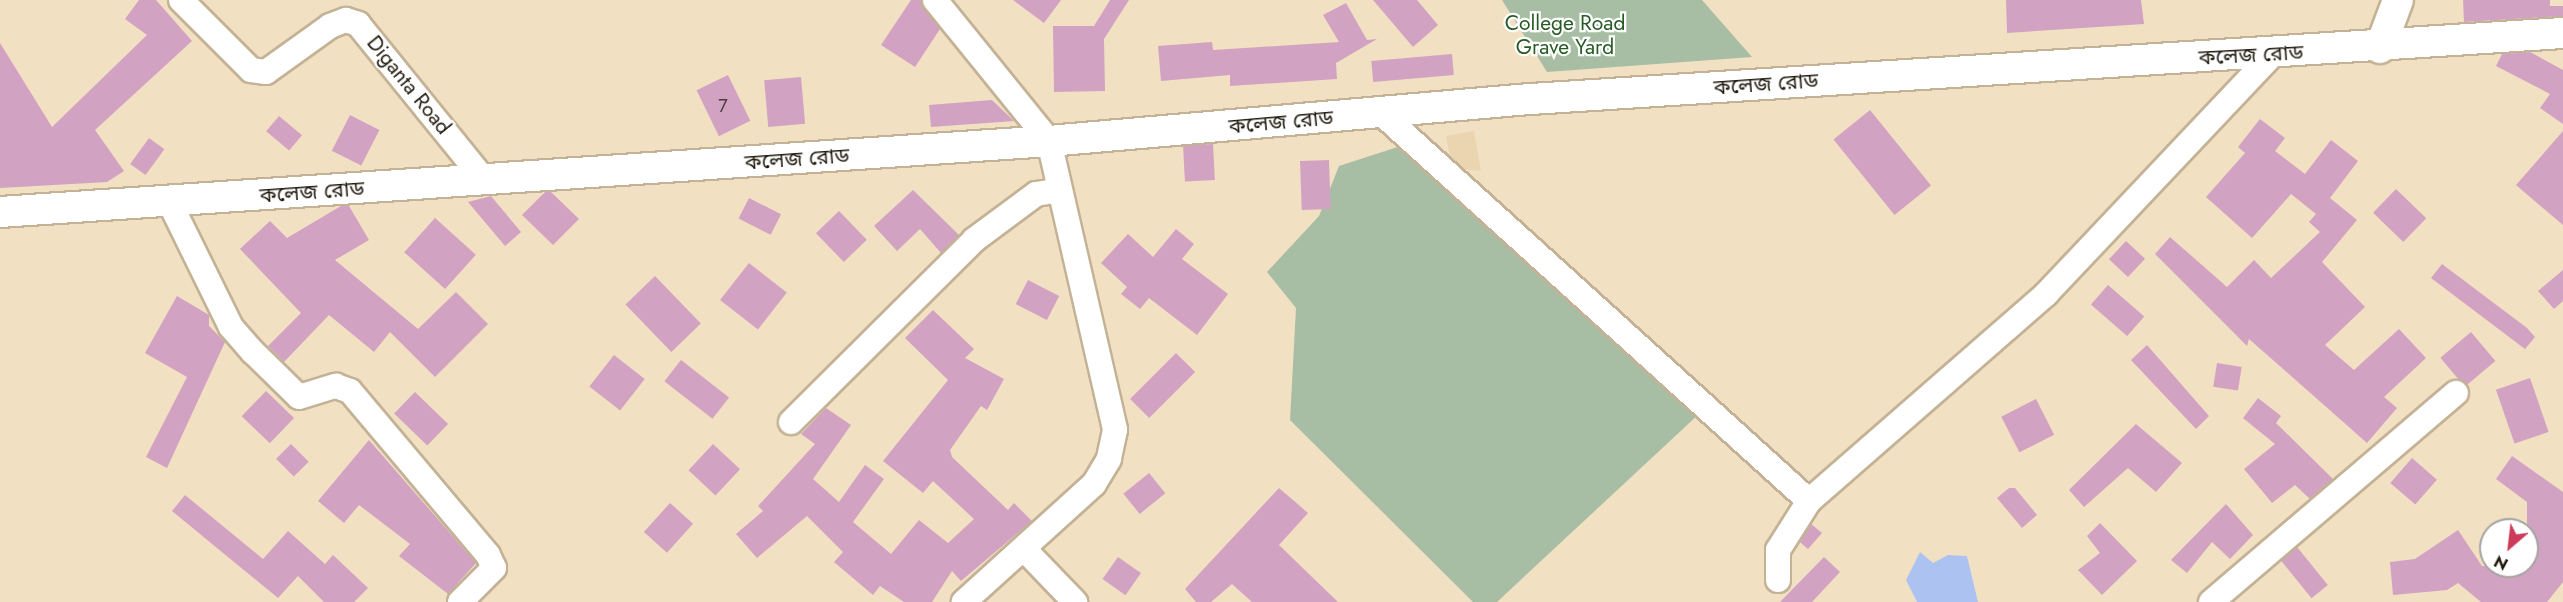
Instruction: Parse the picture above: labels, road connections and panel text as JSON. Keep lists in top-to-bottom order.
{
  "streets": {
    "main road": ["কলেজ রোড"],
    "street": ["Diganta Road"]
  },
  "crossings": [
    ["কলেজ রোড", "Diganta Road"]
  ],
  "parks": ["College Road Grave Yard"],
  "house_numbers": ["7"],
  "north": "bottom left"
}
